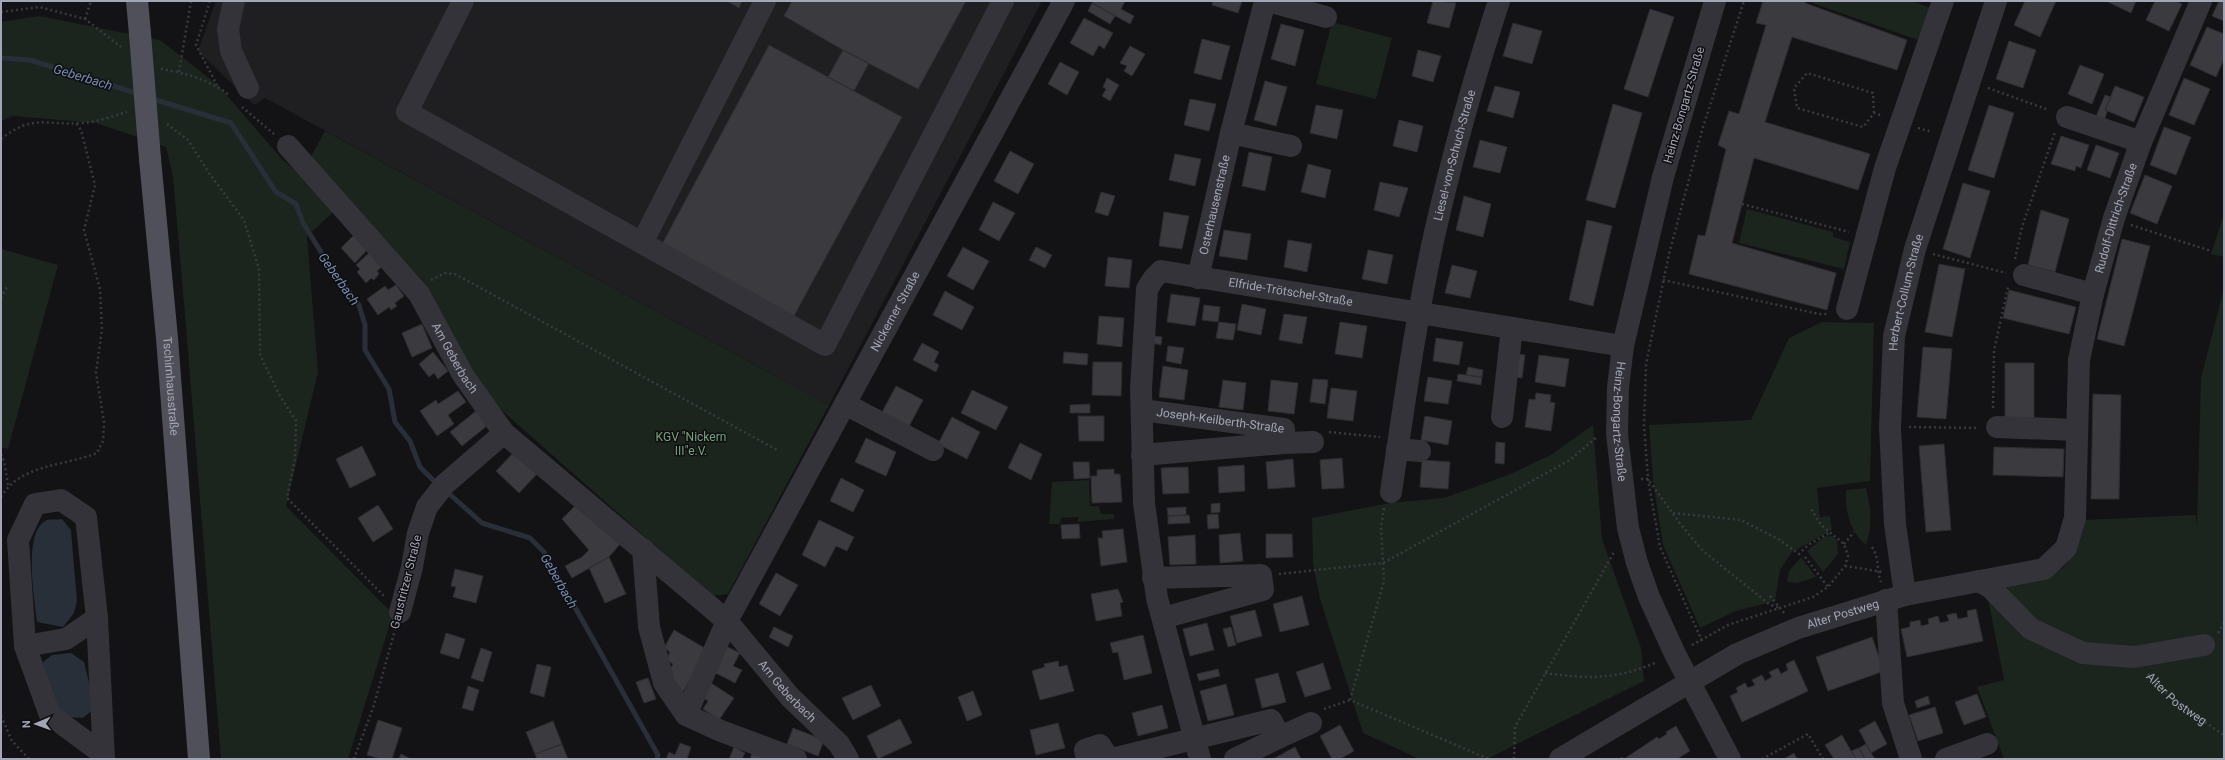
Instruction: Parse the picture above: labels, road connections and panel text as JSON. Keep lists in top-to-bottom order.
{
  "streets": {
    "main road": ["Tschirnhausstraße"],
    "street": [
      "Heinz-Bongartz-Straße",
      "Liesel-von-Schuch-Straße",
      "Osterhausenstraße",
      "Rudolf-Dittrich-Straße",
      "Elfride-Trötschel-Straße",
      "Herbert-Collum-Straße",
      "Nickerner Straße",
      "Am Geberbach",
      "Joseph-Keilberth-Straße",
      "Gaustritzer Straße",
      "Alter Postweg"
    ]
  },
  "crossings": [
    ["Heinz-Bongartz-Straße", "Elfride-Trötschel-Straße"],
    ["Heinz-Bongartz-Straße", "Alter Postweg"],
    ["Liesel-von-Schuch-Straße", "Elfride-Trötschel-Straße"],
    ["Osterhausenstraße", "Elfride-Trötschel-Straße"],
    ["Rudolf-Dittrich-Straße", "Alter Postweg"],
    ["Elfride-Trötschel-Straße", "Joseph-Keilberth-Straße"],
    ["Herbert-Collum-Straße", "Alter Postweg"],
    ["Nickerner Straße", "Am Geberbach"],
    ["Am Geberbach", "Gaustritzer Straße"]
  ],
  "water": ["Geberbach"],
  "parks": ["KGV \"Nickern III\"e.V."],
  "north": "left"
}
